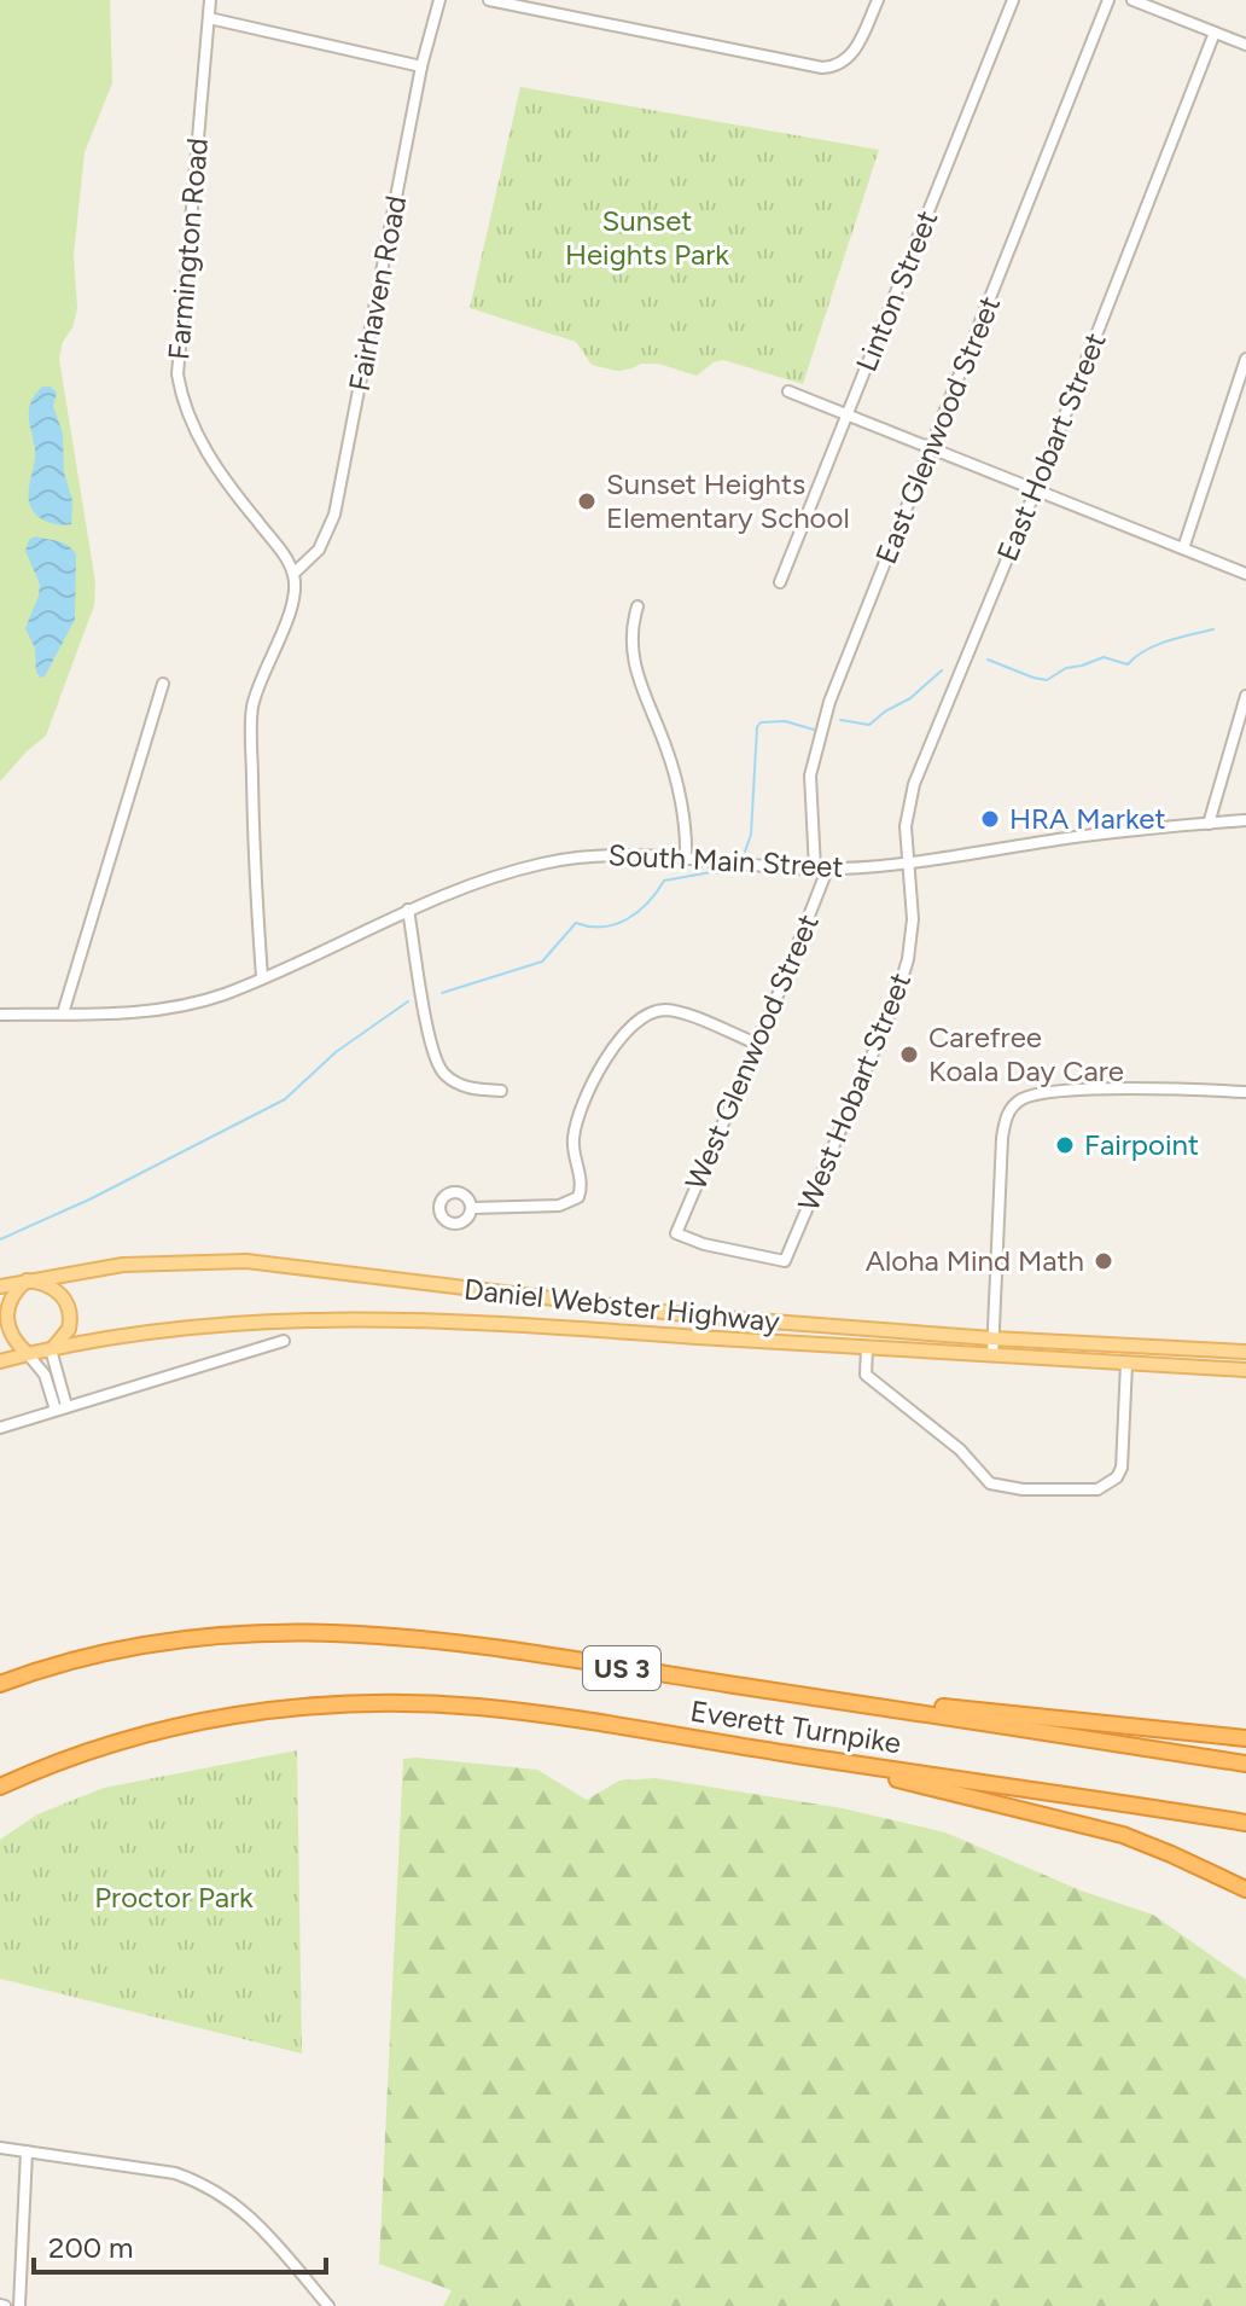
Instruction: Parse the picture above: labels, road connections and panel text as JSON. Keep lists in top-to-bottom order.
{
  "streets": {
    "highway": ["US 3", "Everett Turnpike"],
    "main road": ["Daniel Webster Highway"],
    "street": [
      "Farmington Road",
      "Linton Street",
      "Fairhaven Road",
      "East Glenwood Street",
      "East Hobart Street",
      "South Main Street",
      "West Glenwood Street",
      "West Hobart Street"
    ]
  },
  "crossings": [
    ["Farmington Road", "Fairhaven Road"],
    ["East Glenwood Street", "South Main Street"],
    ["East Glenwood Street", "West Glenwood Street"],
    ["East Hobart Street", "South Main Street"],
    ["East Hobart Street", "West Hobart Street"],
    ["South Main Street", "West Glenwood Street"],
    ["South Main Street", "West Hobart Street"],
    ["West Glenwood Street", "West Hobart Street"]
  ],
  "parks": ["Sunset Heights Park", "Proctor Park"],
  "places": [
    "Sunset Heights Elementary School",
    "HRA Market",
    "Carefree Koala Day Care",
    "Fairpoint",
    "Aloha Mind Math"
  ],
  "scale_bar": "200 m"
}
